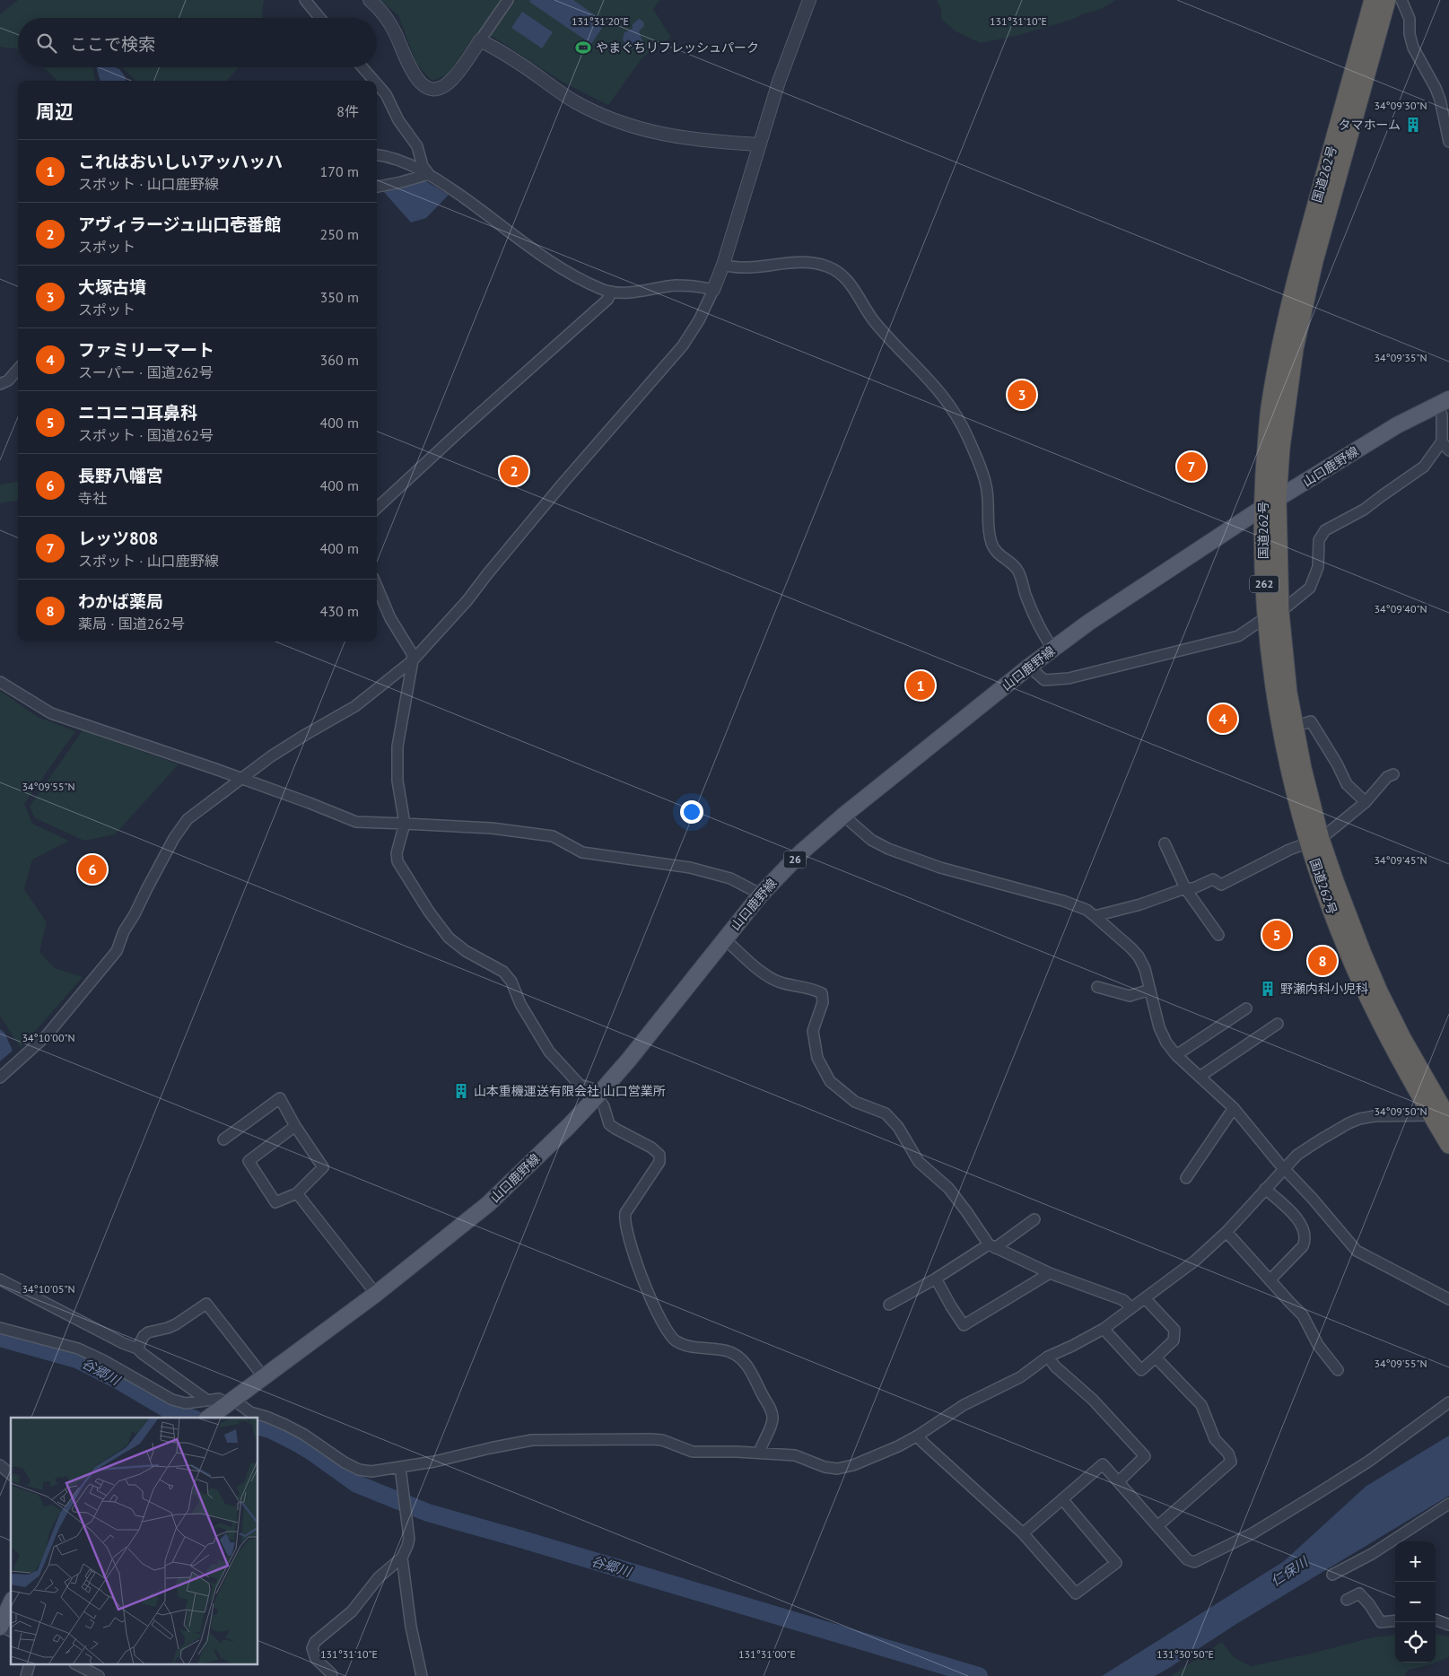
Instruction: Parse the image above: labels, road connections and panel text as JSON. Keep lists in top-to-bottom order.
{
  "streets": {
    "highway": ["国道262号", "262"],
    "main road": ["山口鹿野線", "26"]
  },
  "crossings": [
    ["国道262号", "山口鹿野線"]
  ],
  "water": ["谷郷川", "仁保川"],
  "places": {
    "sports": ["やまぐちリフレッシュパーク"],
    "building": ["タマホーム", "野瀬内科小児科", "山本重機運送有限会社 山口営業所"]
  },
  "page": {
    "search": "ここで検索",
    "heading": ["周辺", "8件"],
    "list": [
      {
        "mark": "1",
        "name": "これはおいしいアッハッハ",
        "note": "スポット · 山口鹿野線",
        "value": "170 m"
      },
      {
        "mark": "2",
        "name": "アヴィラージュ山口壱番館",
        "note": "スポット",
        "value": "250 m"
      },
      {
        "mark": "3",
        "name": "大塚古墳",
        "note": "スポット",
        "value": "350 m"
      },
      {
        "mark": "4",
        "name": "ファミリーマート",
        "note": "スーパー · 国道262号",
        "value": "360 m"
      },
      {
        "mark": "5",
        "name": "ニコニコ耳鼻科",
        "note": "スポット · 国道262号",
        "value": "400 m"
      },
      {
        "mark": "6",
        "name": "長野八幡宮",
        "note": "寺社",
        "value": "400 m"
      },
      {
        "mark": "7",
        "name": "レッツ808",
        "note": "スポット · 山口鹿野線",
        "value": "400 m"
      },
      {
        "mark": "8",
        "name": "わかば薬局",
        "note": "薬局 · 国道262号",
        "value": "430 m"
      }
    ],
    "pins": [
      "3",
      "7",
      "2",
      "1",
      "4",
      "6",
      "5",
      "8"
    ],
    "map_buttons": ["+", "−"]
  },
  "coordinates": [
    "131°31'20\"E",
    "131°31'10\"E",
    "34°09'30\"N",
    "34°09'35\"N",
    "34°09'40\"N",
    "34°09'55\"N",
    "34°09'45\"N",
    "34°10'00\"N",
    "34°09'50\"N",
    "34°10'05\"N",
    "131°31'00\"E",
    "131°30'50\"E"
  ]
}
